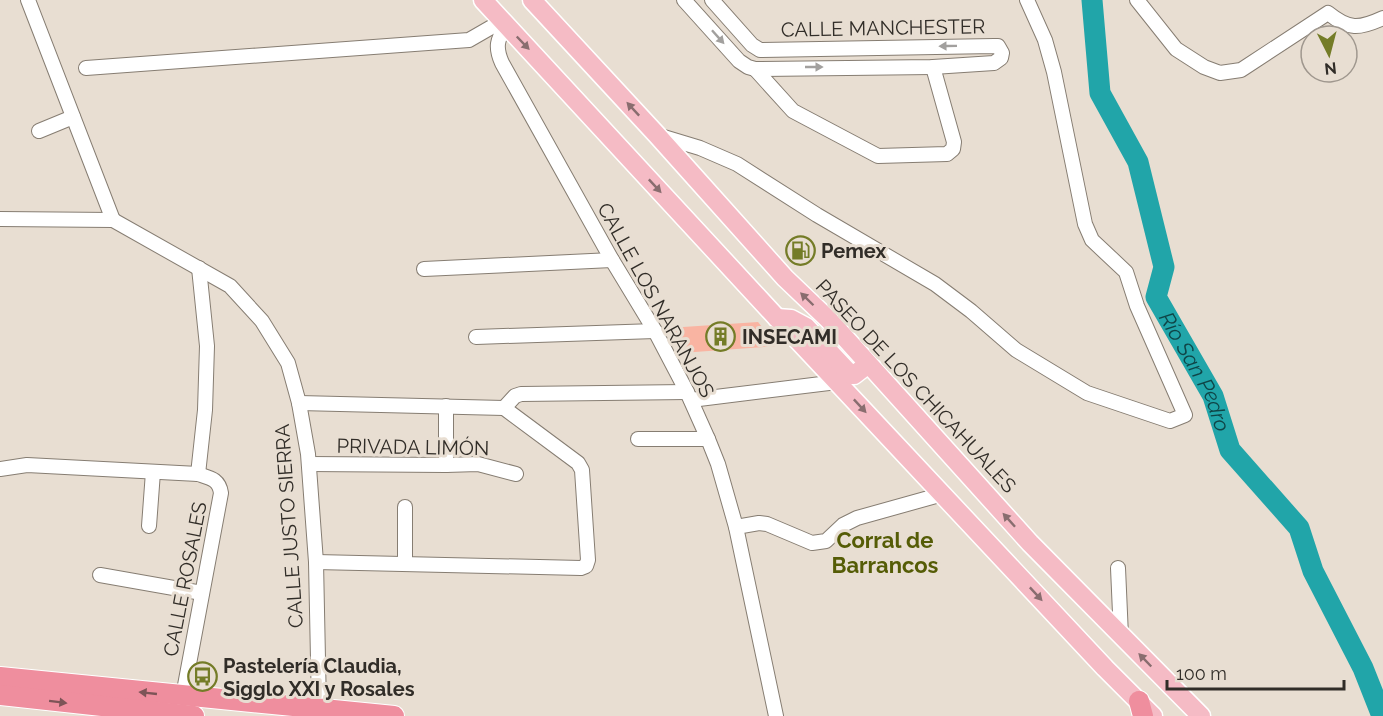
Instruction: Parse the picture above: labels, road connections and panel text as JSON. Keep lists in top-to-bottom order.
{
  "streets": {
    "main road": ["PASEO DE LOS CHICAHUALES"],
    "street": [
      "CALLE MANCHESTER",
      "CALLE LOS NARANJOS",
      "PRIVADA LIMÓN",
      "CALLE JUSTO SIERRA",
      "CALLE ROSALES"
    ]
  },
  "crossings": [
    ["PRIVADA LIMÓN", "CALLE JUSTO SIERRA"],
    ["CALLE JUSTO SIERRA", "CALLE ROSALES"]
  ],
  "districts": ["Corral de Barrancos"],
  "water": ["Río San Pedro"],
  "places": {
    "fuel station": ["Pemex"],
    "building": ["INSECAMI"],
    "bus stop": ["Pastelería Claudia, Sigglo XXI y Rosales"]
  },
  "scale_bar": "100 m",
  "north": "bottom"
}
